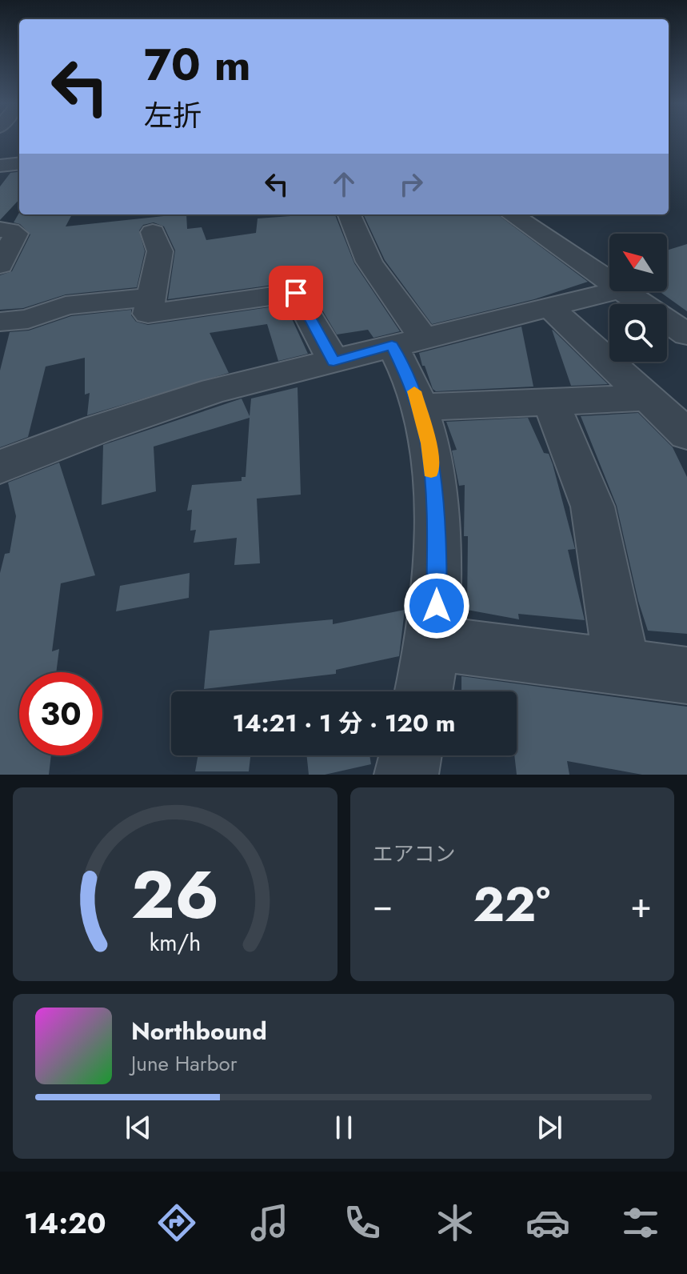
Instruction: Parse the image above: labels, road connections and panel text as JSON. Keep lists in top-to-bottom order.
{
  "north": "top left",
  "page": {
    "turn": ["70 m", "左折"],
    "limit": "30",
    "trip": "14:21 · 1 分 · 120 m",
    "tile": "エアコン",
    "heat": ["−", "22°", "+"],
    "song": ["Northbound", "June Harbor"],
    "tabs": "14:20",
    "gauge": ["26", "km/h"]
  }
}
